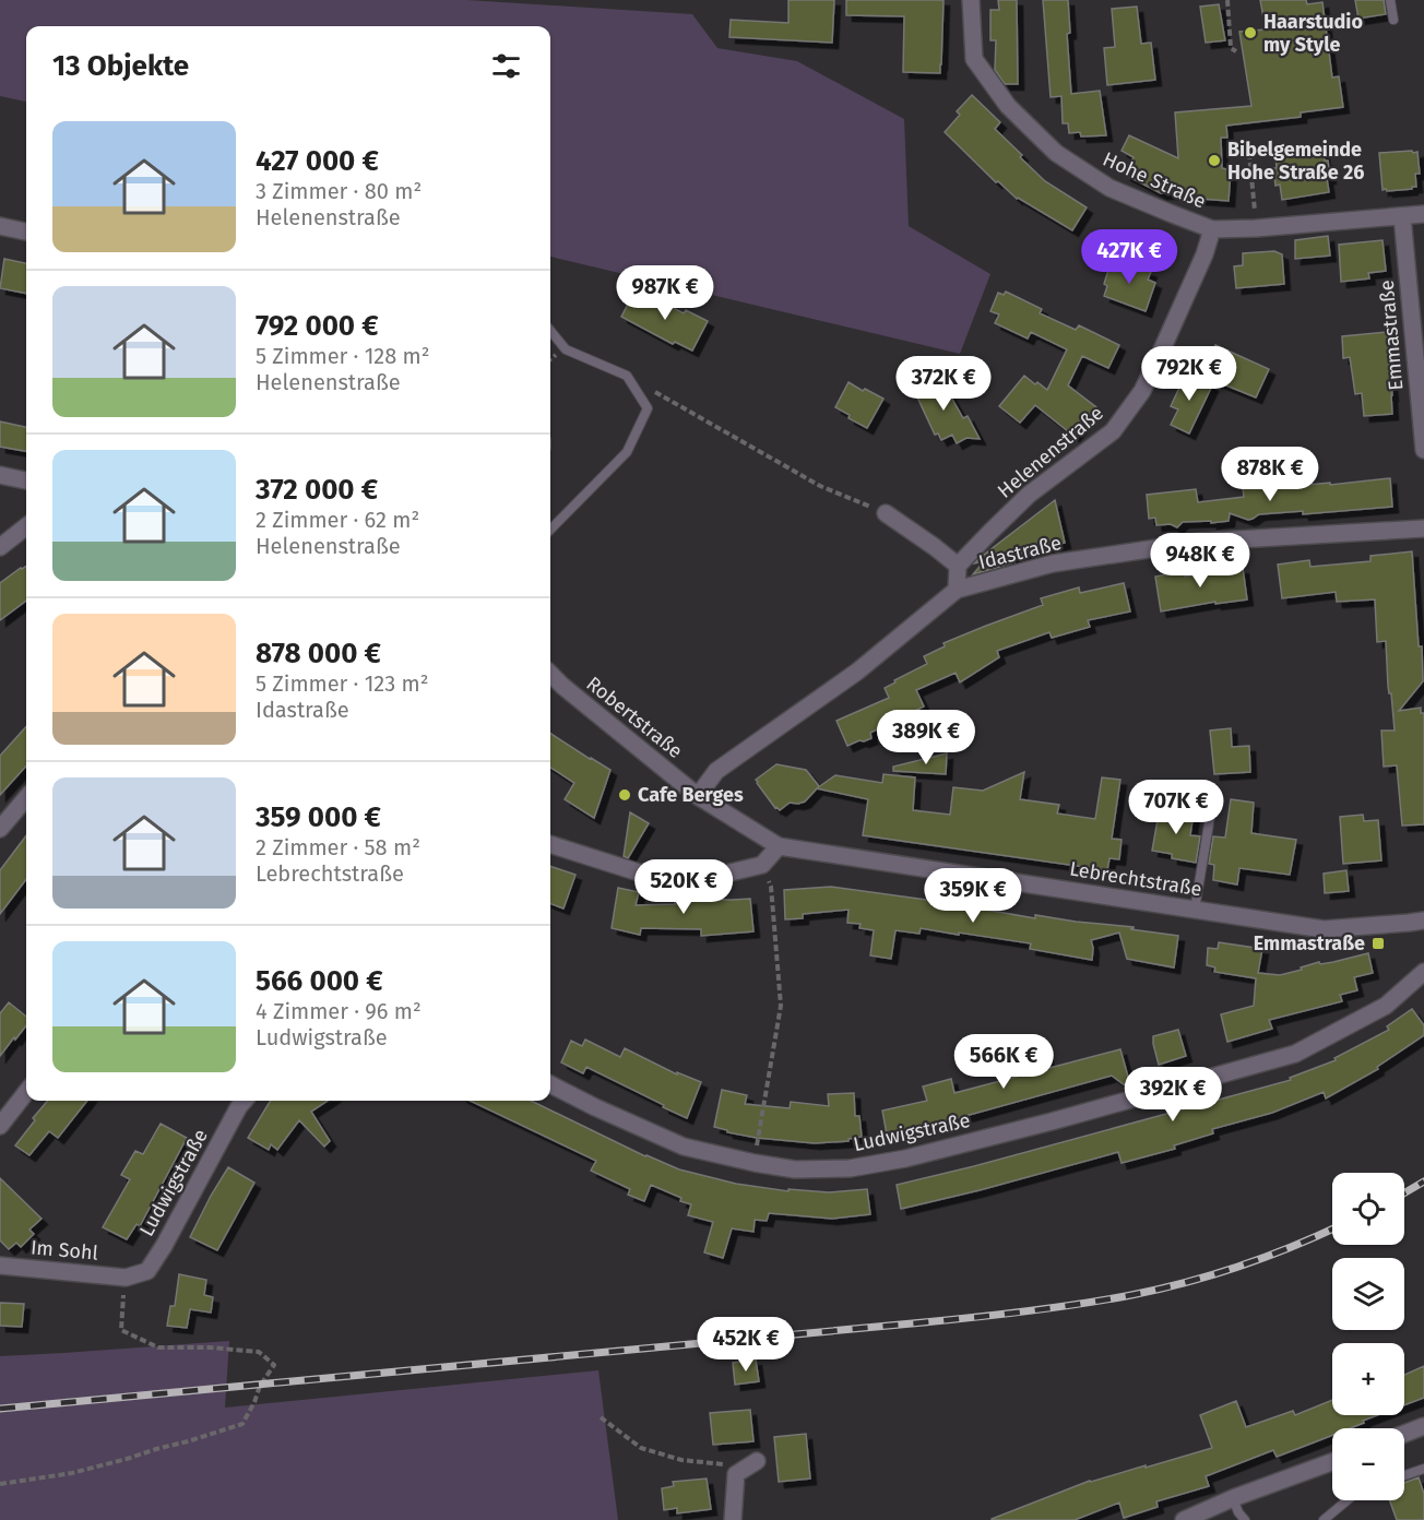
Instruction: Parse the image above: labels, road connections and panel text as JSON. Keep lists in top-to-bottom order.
{
  "streets": {
    "street": [
      "Hohe Straße",
      "Emmastraße",
      "Helenenstraße",
      "Idastraße",
      "Robertstraße",
      "Lebrechtstraße",
      "Ludwigstraße",
      "Im Sohl"
    ]
  },
  "crossings": [
    ["Hohe Straße", "Emmastraße"],
    ["Hohe Straße", "Helenenstraße"],
    ["Idastraße", "Robertstraße"],
    ["Idastraße", "Lebrechtstraße"],
    ["Robertstraße", "Lebrechtstraße"],
    ["Ludwigstraße", "Im Sohl"]
  ],
  "places": {
    "other": ["Haarstudio my Style", "Bibelgemeinde Hohe Straße 26", "Cafe Berges"],
    "transit": ["Emmastraße"]
  },
  "page": {
    "heading": "13 Objekte",
    "list": [
      {
        "name": "427 000 €",
        "note": "3 Zimmer · 80 m² · Helenenstraße"
      },
      {
        "name": "792 000 €",
        "note": "5 Zimmer · 128 m² · Helenenstraße"
      },
      {
        "name": "372 000 €",
        "note": "2 Zimmer · 62 m² · Helenenstraße"
      },
      {
        "name": "878 000 €",
        "note": "5 Zimmer · 123 m² · Idastraße"
      },
      {
        "name": "359 000 €",
        "note": "2 Zimmer · 58 m² · Lebrechtstraße"
      },
      {
        "name": "566 000 €",
        "note": "4 Zimmer · 96 m² · Ludwigstraße"
      }
    ],
    "price": [
      "427K €",
      "987K €",
      "792K €",
      "372K €",
      "878K €",
      "948K €",
      "389K €",
      "707K €",
      "520K €",
      "359K €",
      "566K €",
      "392K €",
      "452K €"
    ],
    "map_buttons": ["+", "−"]
  }
}
